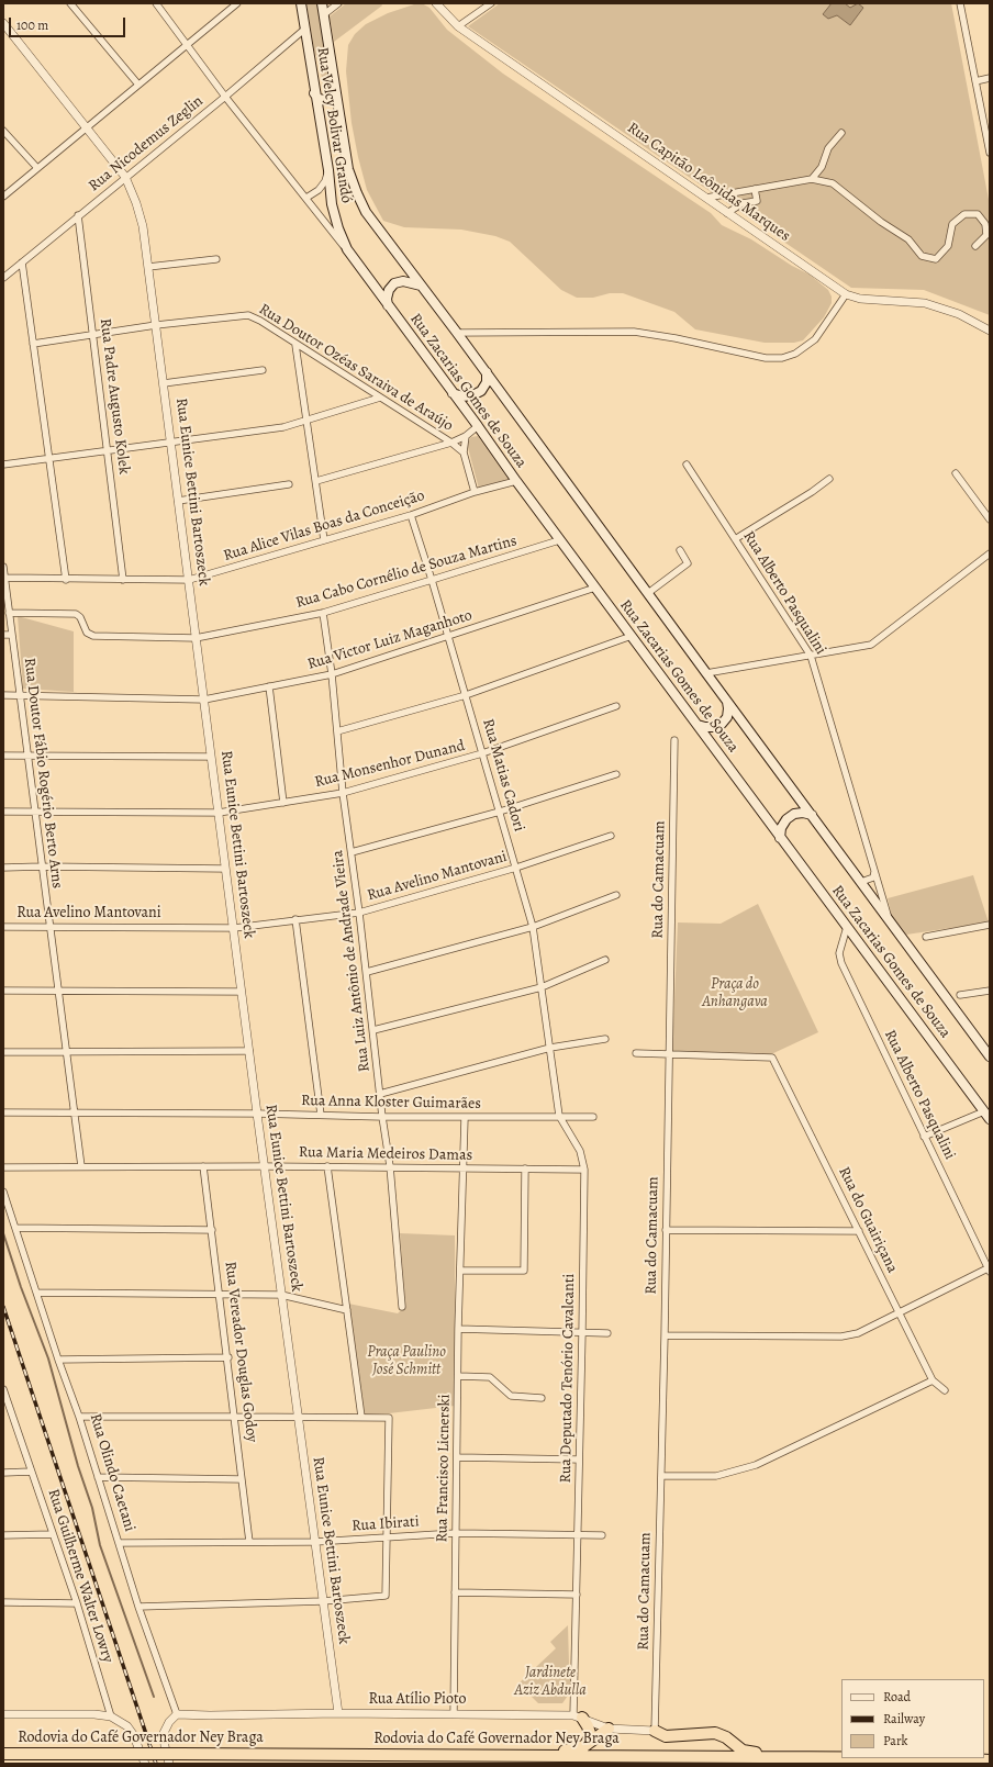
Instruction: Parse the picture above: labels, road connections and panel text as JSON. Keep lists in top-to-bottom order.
{
  "streets": {
    "highway": ["Rodovia do Café Governador Ney Braga"],
    "main road": ["Rua Velcy Bolivar Grandó", "Rua Zacarias Gomes de Souza"],
    "street": [
      "Rua Nicodemus Zeglin",
      "Rua Capitão Leônidas Marques",
      "Rua Doutor Ozéas Saraiva de Araújo",
      "Rua Padre Augusto Kolek",
      "Rua Eunice Bettini Bartoszeck",
      "Rua Alice Vilas Boas da Conceição",
      "Rua Cabo Cornélio de Souza Martins",
      "Rua Alberto Pasqualini",
      "Rua Victor Luiz Maganhoto",
      "Rua Monsenhor Dunand",
      "Rua Doutor Fábio Rogério Berto Arns",
      "Rua Matias Cadori",
      "Rua Avelino Mantovani",
      "Rua do Camacuam",
      "Rua Luiz Antônio de Andrade Vieira",
      "Rua Anna Kloster Guimarães",
      "Rua Maria Medeiros Damas",
      "Rua do Guairiçana",
      "Rua Vereador Douglas Godoy",
      "Rua Deputado Tenório Cavalcanti",
      "Rua Francisco Licnerski",
      "Rua Olindo Caetani",
      "Rua Ibirati",
      "Rua Guilherme Walter Lowry",
      "Rua Atílio Pioto"
    ]
  },
  "crossings": [
    ["Rua Velcy Bolivar Grandó", "Rua Nicodemus Zeglin"],
    ["Rua Velcy Bolivar Grandó", "Rua Zacarias Gomes de Souza"],
    ["Rua Nicodemus Zeglin", "Rua Padre Augusto Kolek"],
    ["Rua Nicodemus Zeglin", "Rua Eunice Bettini Bartoszeck"],
    ["Rua Doutor Ozéas Saraiva de Araújo", "Rua Padre Augusto Kolek"],
    ["Rua Doutor Ozéas Saraiva de Araújo", "Rua Eunice Bettini Bartoszeck"],
    ["Rua Zacarias Gomes de Souza", "Rua Alice Vilas Boas da Conceição"],
    ["Rua Zacarias Gomes de Souza", "Rua Cabo Cornélio de Souza Martins"],
    ["Rua Zacarias Gomes de Souza", "Rua Alberto Pasqualini"],
    ["Rua Zacarias Gomes de Souza", "Rua Victor Luiz Maganhoto"],
    ["Rua Padre Augusto Kolek", "Rua Alice Vilas Boas da Conceição"],
    ["Rua Eunice Bettini Bartoszeck", "Rua Alice Vilas Boas da Conceição"],
    ["Rua Eunice Bettini Bartoszeck", "Rua Cabo Cornélio de Souza Martins"],
    ["Rua Eunice Bettini Bartoszeck", "Rua Victor Luiz Maganhoto"],
    ["Rua Eunice Bettini Bartoszeck", "Rua Monsenhor Dunand"],
    ["Rua Eunice Bettini Bartoszeck", "Rua Avelino Mantovani"],
    ["Rua Eunice Bettini Bartoszeck", "Rua Anna Kloster Guimarães"],
    ["Rua Eunice Bettini Bartoszeck", "Rua Maria Medeiros Damas"],
    ["Rua Eunice Bettini Bartoszeck", "Rua Ibirati"],
    ["Rua Eunice Bettini Bartoszeck", "Rua Atílio Pioto"],
    ["Rua Alice Vilas Boas da Conceição", "Rua Doutor Fábio Rogério Berto Arns"],
    ["Rua Alice Vilas Boas da Conceição", "Rua Matias Cadori"],
    ["Rua Cabo Cornélio de Souza Martins", "Rua Doutor Fábio Rogério Berto Arns"],
    ["Rua Cabo Cornélio de Souza Martins", "Rua Matias Cadori"],
    ["Rua Cabo Cornélio de Souza Martins", "Rua Luiz Antônio de Andrade Vieira"],
    ["Rua Victor Luiz Maganhoto", "Rua Doutor Fábio Rogério Berto Arns"],
    ["Rua Victor Luiz Maganhoto", "Rua Matias Cadori"],
    ["Rua Victor Luiz Maganhoto", "Rua Luiz Antônio de Andrade Vieira"],
    ["Rua Monsenhor Dunand", "Rua Doutor Fábio Rogério Berto Arns"],
    ["Rua Monsenhor Dunand", "Rua Matias Cadori"],
    ["Rua Monsenhor Dunand", "Rua Luiz Antônio de Andrade Vieira"],
    ["Rua Doutor Fábio Rogério Berto Arns", "Rua Avelino Mantovani"],
    ["Rua Doutor Fábio Rogério Berto Arns", "Rua Anna Kloster Guimarães"],
    ["Rua Doutor Fábio Rogério Berto Arns", "Rua Maria Medeiros Damas"],
    ["Rua Matias Cadori", "Rua Avelino Mantovani"],
    ["Rua Matias Cadori", "Rua Deputado Tenório Cavalcanti"],
    ["Rua Avelino Mantovani", "Rua Luiz Antônio de Andrade Vieira"],
    ["Rua do Camacuam", "Rua do Guairiçana"],
    ["Rua do Camacuam", "Rua Atílio Pioto"],
    ["Rua Luiz Antônio de Andrade Vieira", "Rua Anna Kloster Guimarães"],
    ["Rua Luiz Antônio de Andrade Vieira", "Rua Maria Medeiros Damas"],
    ["Rua Anna Kloster Guimarães", "Rua Deputado Tenório Cavalcanti"],
    ["Rua Anna Kloster Guimarães", "Rua Francisco Licnerski"],
    ["Rua Maria Medeiros Damas", "Rua Vereador Douglas Godoy"],
    ["Rua Maria Medeiros Damas", "Rua Deputado Tenório Cavalcanti"],
    ["Rua Maria Medeiros Damas", "Rua Francisco Licnerski"],
    ["Rua Vereador Douglas Godoy", "Rua Ibirati"],
    ["Rua Deputado Tenório Cavalcanti", "Rua Ibirati"],
    ["Rua Deputado Tenório Cavalcanti", "Rua Atílio Pioto"],
    ["Rua Francisco Licnerski", "Rua Ibirati"],
    ["Rua Francisco Licnerski", "Rua Atílio Pioto"],
    ["Rua Olindo Caetani", "Rua Ibirati"],
    ["Rua Olindo Caetani", "Rua Atílio Pioto"]
  ],
  "parks": ["Praça do Anhangava", "Praça Paulino José Schmitt", "Jardinete Aziz Abdulla"],
  "legend": ["Road", "Railway", "Park"],
  "scale_bar": "100 m"
}
